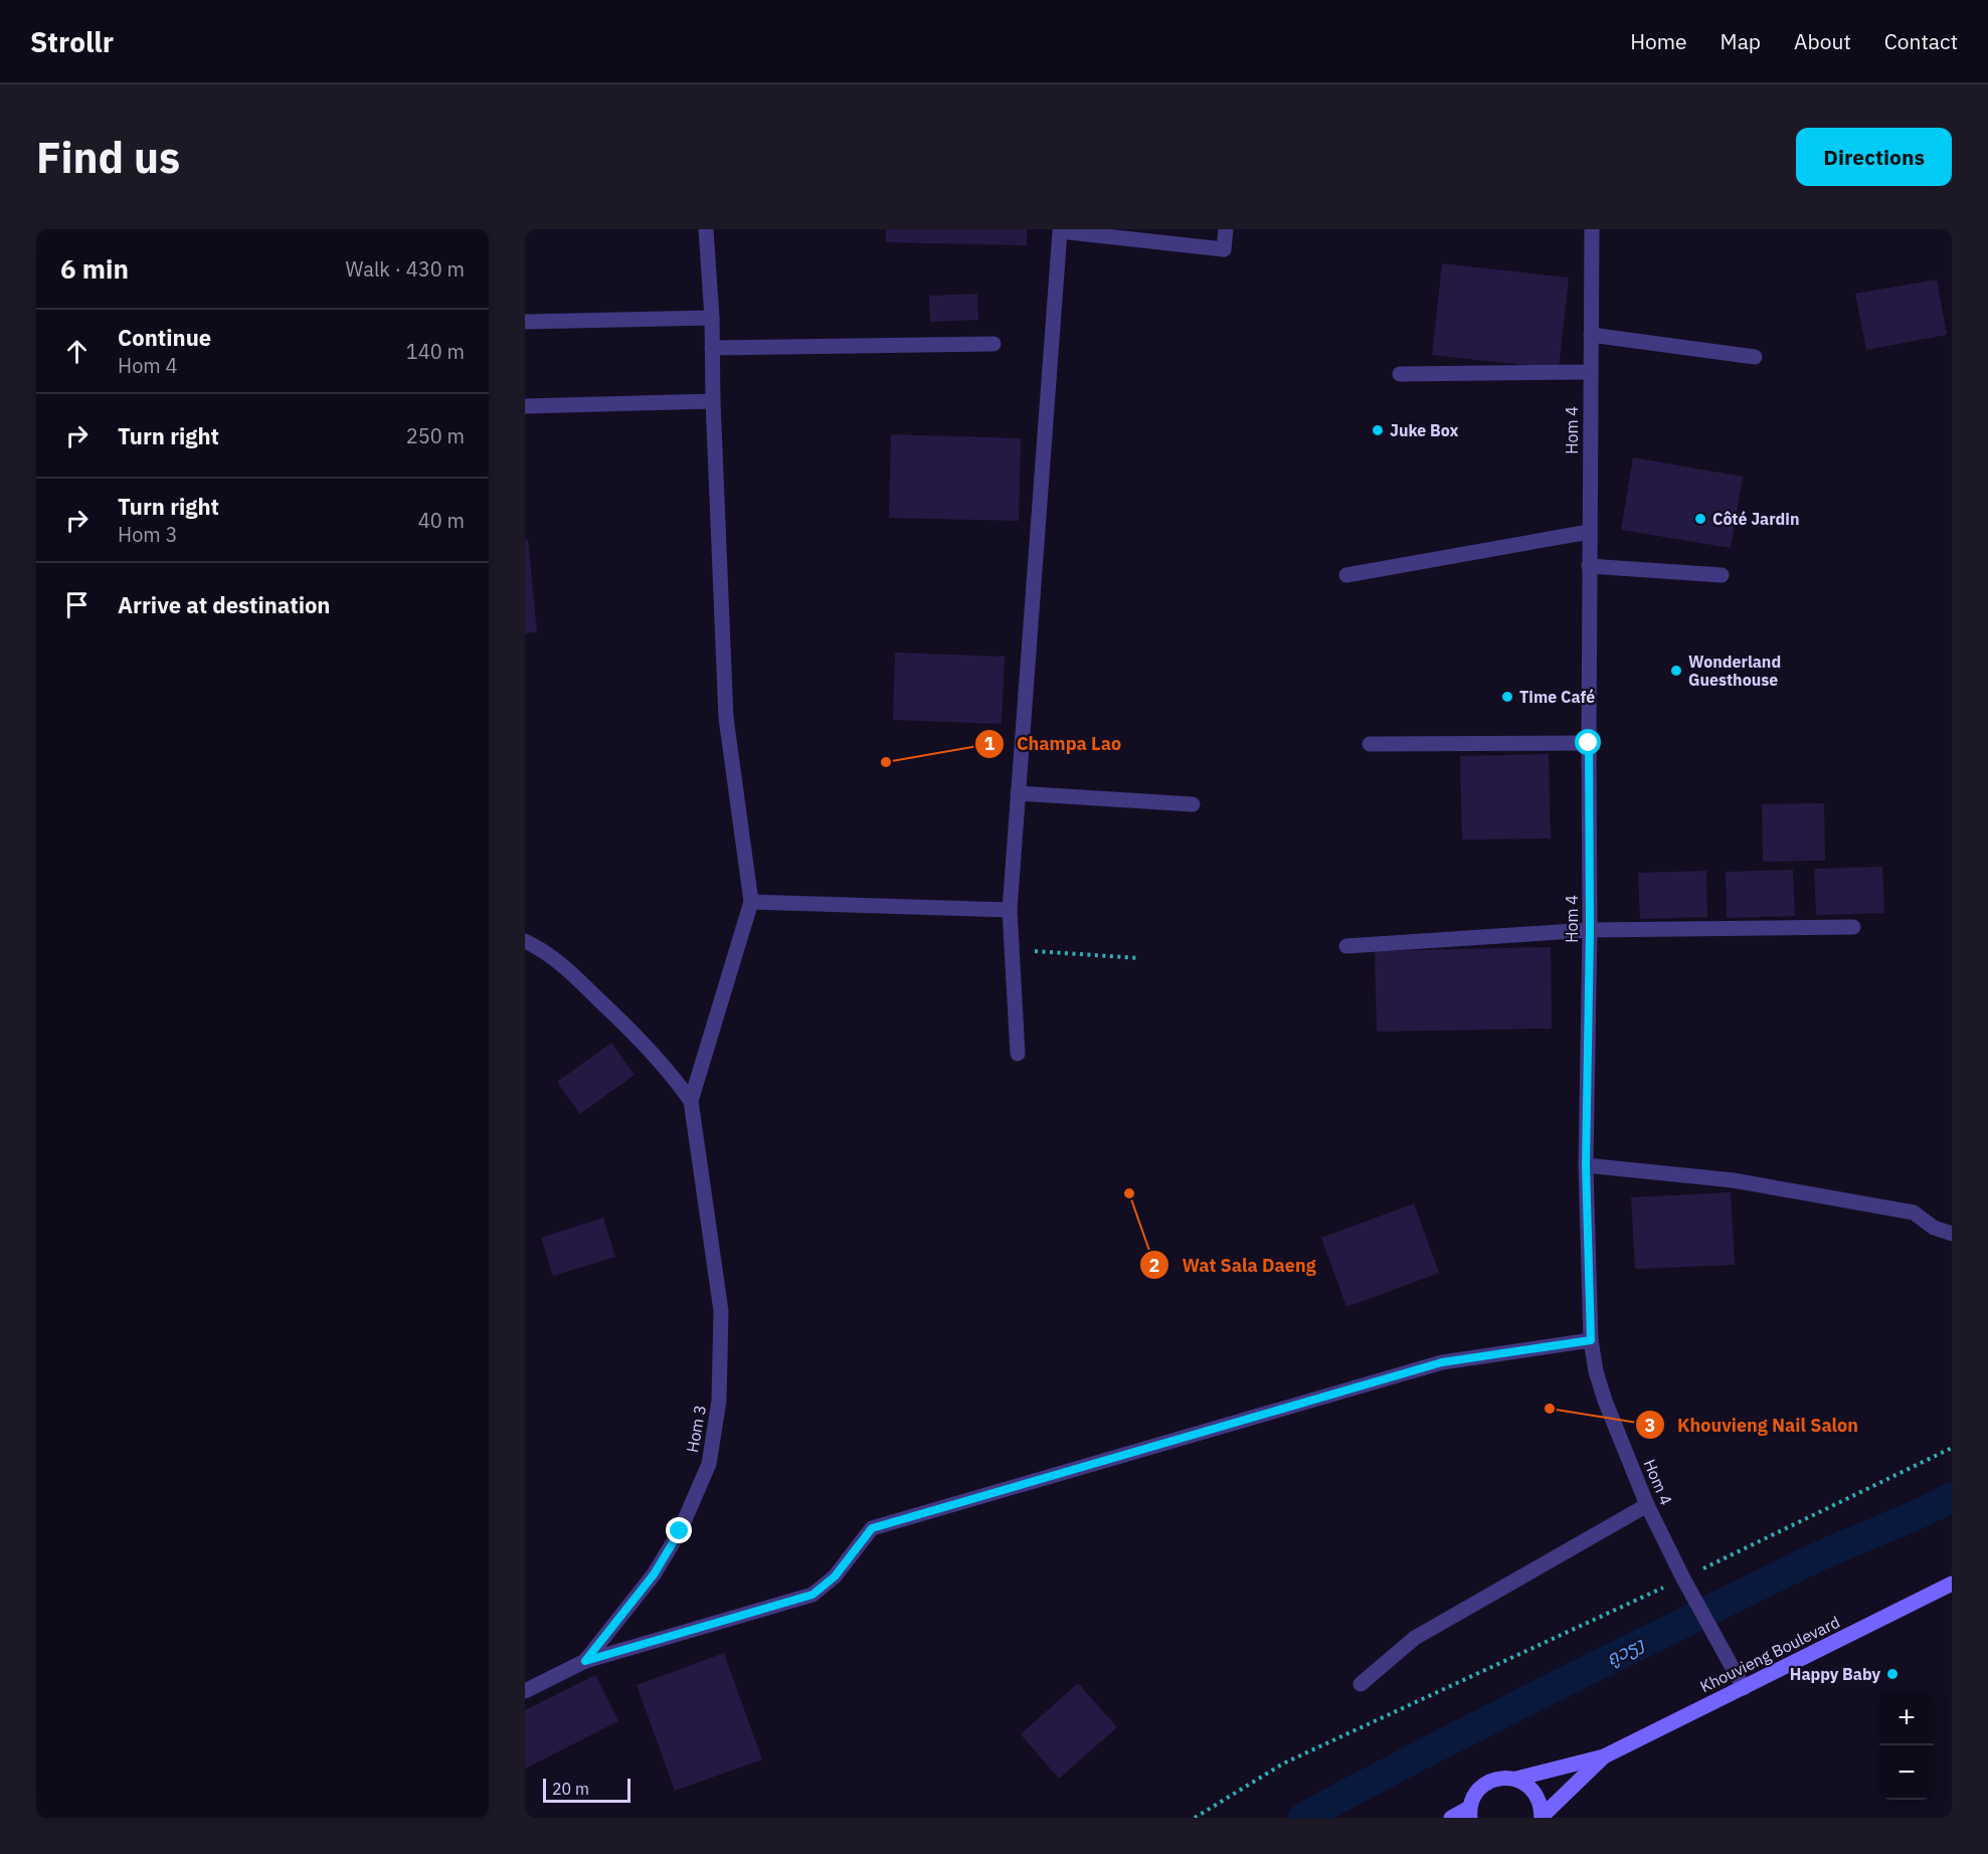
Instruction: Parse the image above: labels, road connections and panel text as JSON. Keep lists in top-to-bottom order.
{
  "streets": {
    "street": ["Hom 4", "Hom 3", "Khouvieng Boulevard"]
  },
  "crossings": [
    ["Hom 4", "Khouvieng Boulevard"]
  ],
  "water": ["ຄູວຽງ"],
  "places": [
    "Juke Box",
    "Côté Jardin",
    "Wonderland Guesthouse",
    "Time Café",
    "Champa Lao",
    "Wat Sala Daeng",
    "Khouvieng Nail Salon",
    "Happy Baby"
  ],
  "scale_bar": "20 m",
  "page": {
    "header": "Strollr",
    "nav": [
      "Home",
      "Map",
      "About",
      "Contact"
    ],
    "buttons": "Directions",
    "title": "Find us",
    "heading": ["6 min", "Walk · 430 m"],
    "list": [
      ["Continue", "Hom 4", "140 m"],
      ["Turn right", "250 m"],
      ["Turn right", "Hom 3", "40 m"],
      "Arrive at destination"
    ],
    "map_buttons": ["+", "−"],
    "scale": "20 m"
  }
}
